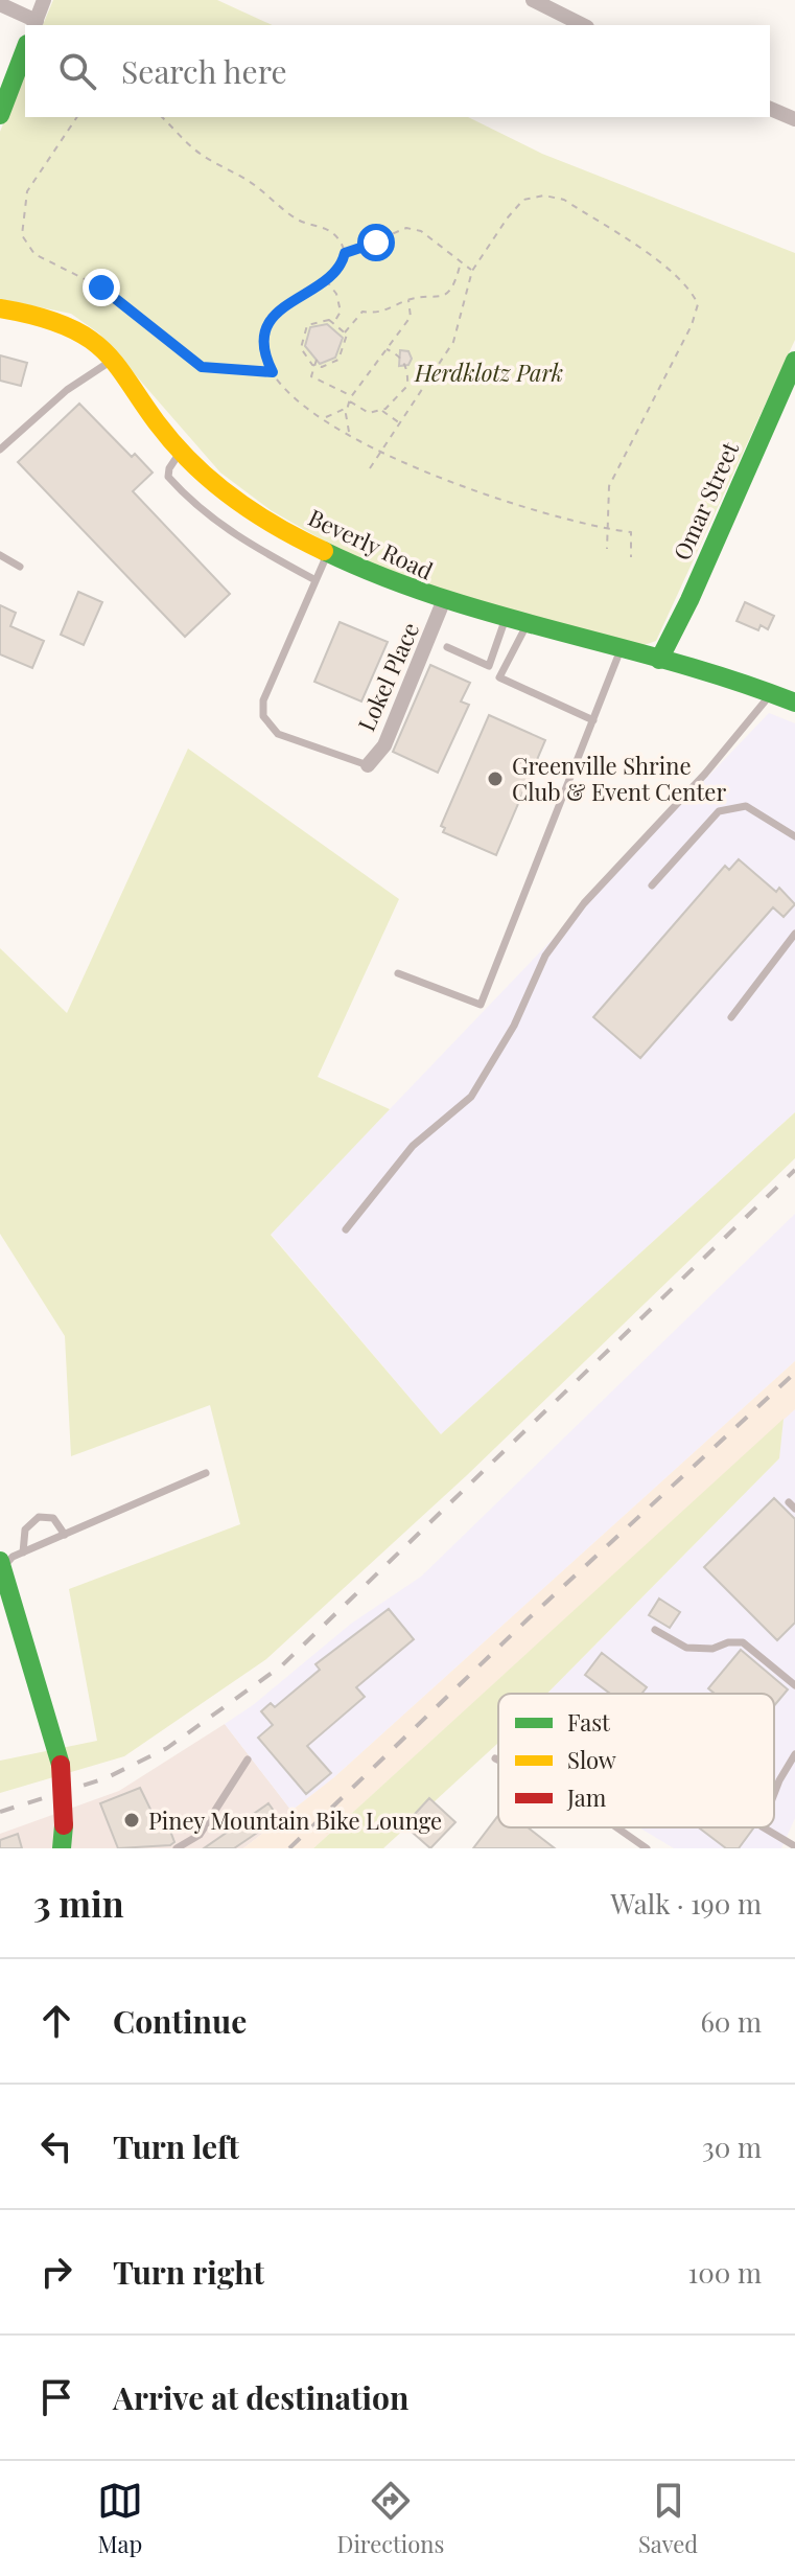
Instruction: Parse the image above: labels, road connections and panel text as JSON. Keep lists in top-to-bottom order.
{
  "streets": {
    "street": ["Omar Street", "Beverly Road", "Lokel Place"]
  },
  "crossings": [
    ["Omar Street", "Beverly Road"],
    ["Beverly Road", "Lokel Place"]
  ],
  "parks": ["Herdklotz Park"],
  "places": ["Greenville Shrine Club & Event Center", "Piney Mountain Bike Lounge"],
  "legend": ["Fast", "Slow", "Jam"],
  "page": {
    "search": "Search here",
    "heading": ["3 min", "Walk · 190 m"],
    "list": [
      ["Continue", "60 m"],
      ["Turn left", "30 m"],
      ["Turn right", "100 m"],
      "Arrive at destination"
    ],
    "nav": ["Map", "Directions", "Saved"]
  }
}
